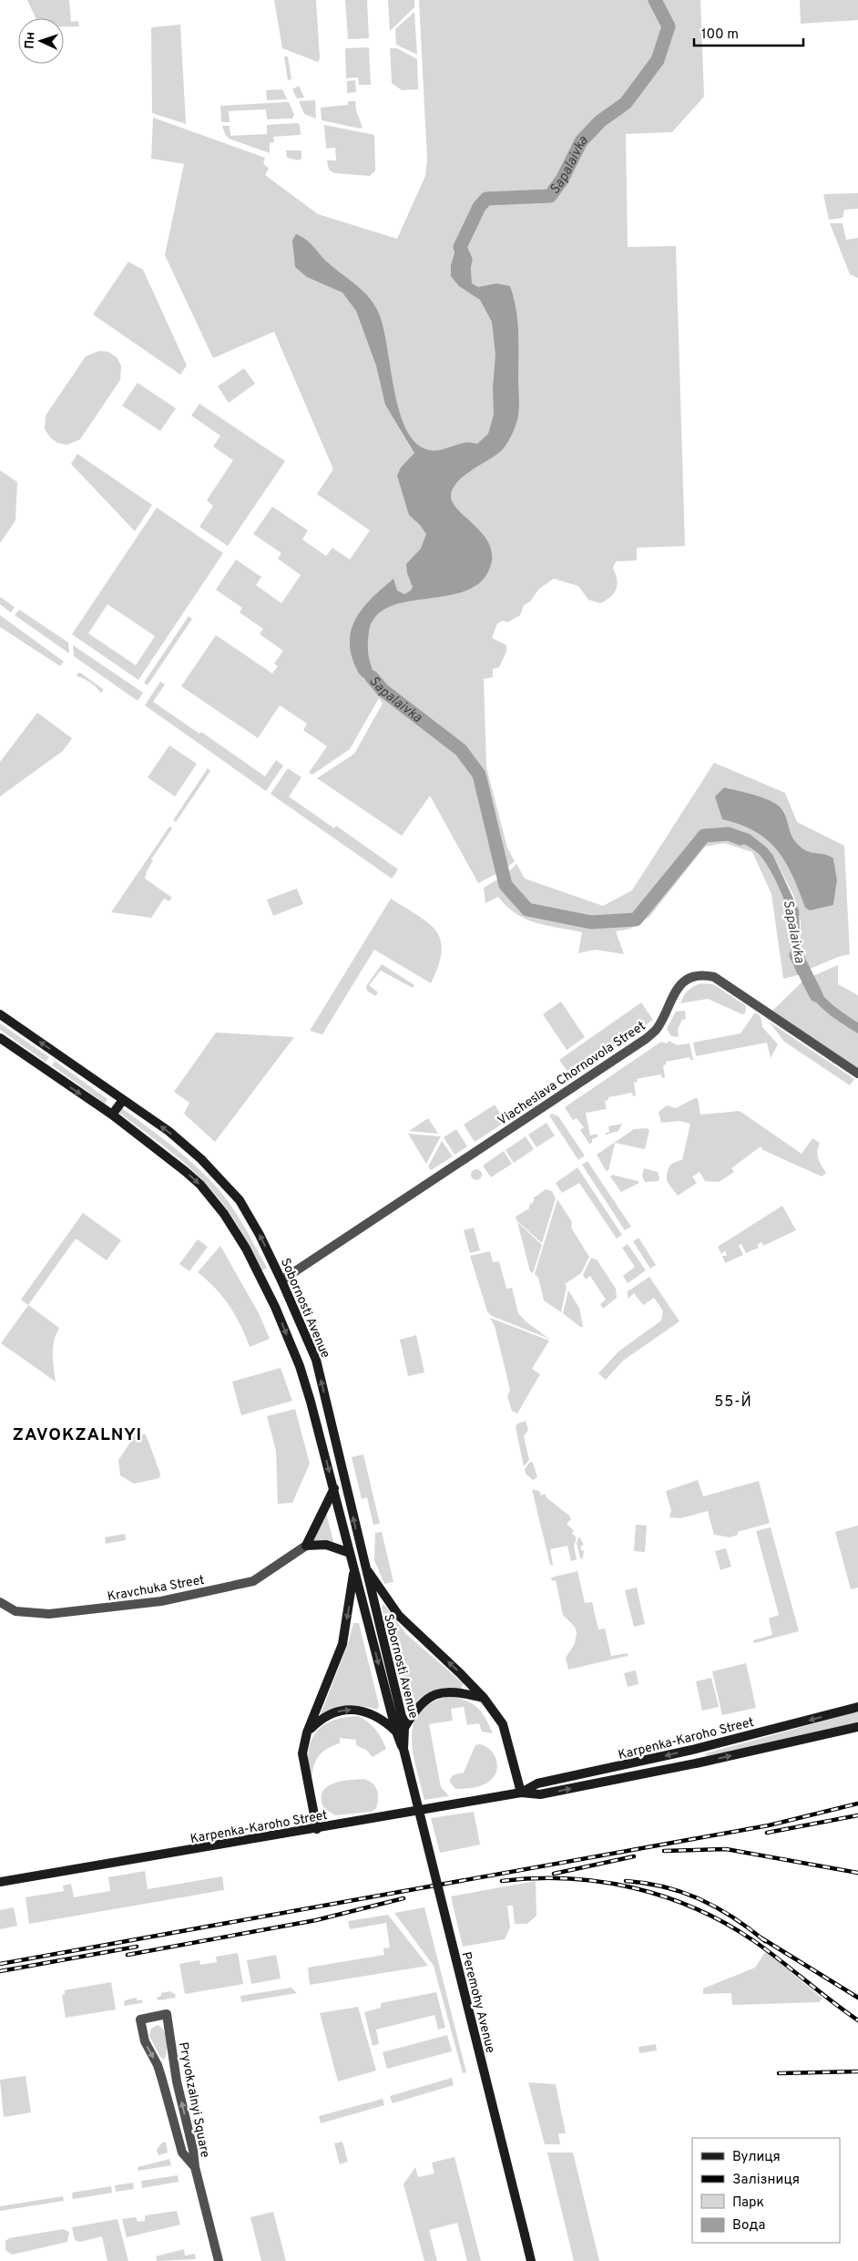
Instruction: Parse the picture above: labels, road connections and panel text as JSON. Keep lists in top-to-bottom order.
{
  "streets": {
    "main road": ["Sobornosti Avenue", "Karpenka-Karoho Street", "Peremohy Avenue"],
    "street": ["Viacheslava Chornovola Street", "Kravchuka Street", "Pryvokzalnyi Square"]
  },
  "crossings": [
    ["Viacheslava Chornovola Street", "Sobornosti Avenue"],
    ["Sobornosti Avenue", "Peremohy Avenue"]
  ],
  "districts": ["55-Й", "ZAVOKZALNYI"],
  "water": ["Sapalaivka"],
  "legend": [
    "Вулиця",
    "Залізниця",
    "Парк",
    "Вода"
  ],
  "scale_bar": "100 m",
  "north": "left"
}
